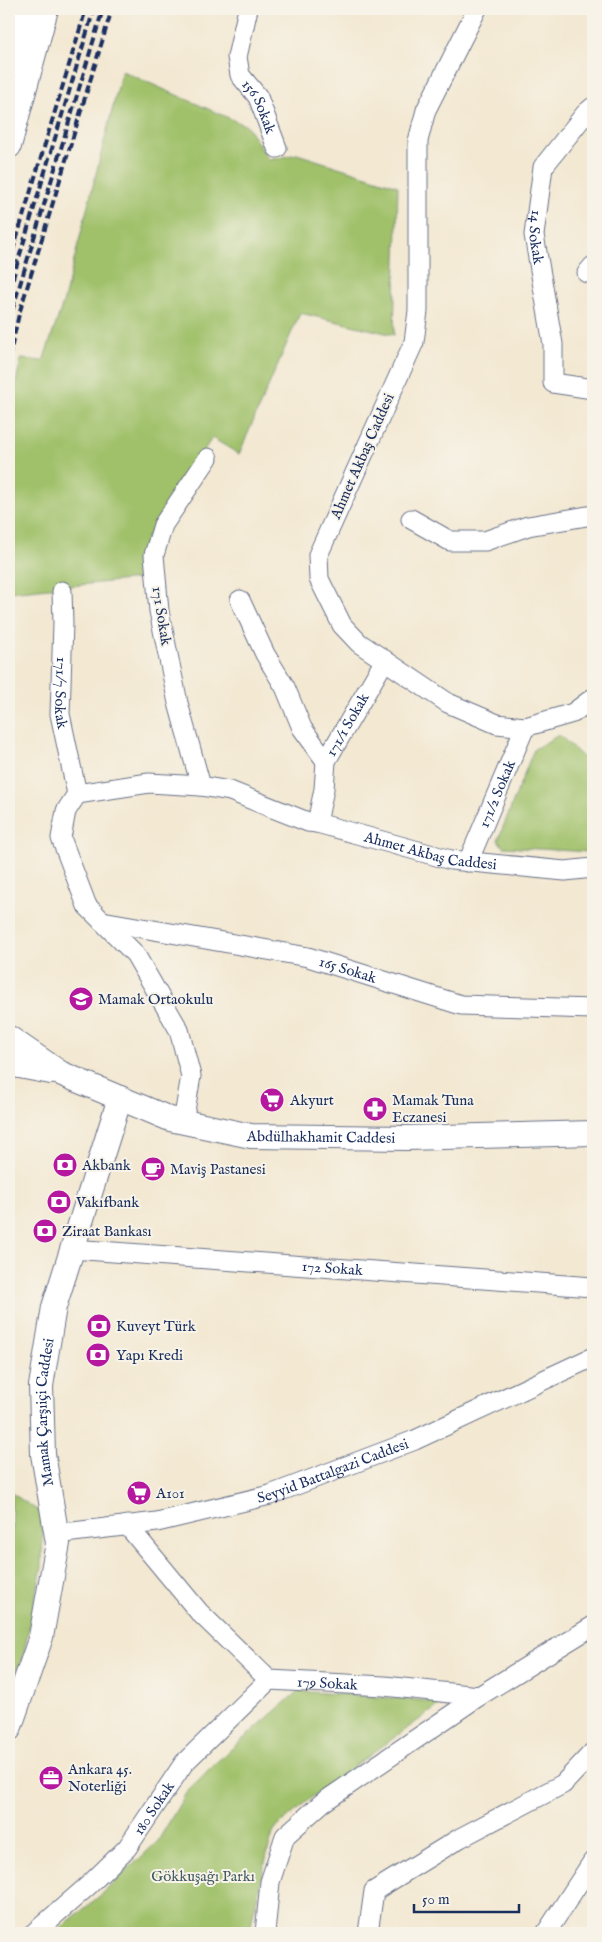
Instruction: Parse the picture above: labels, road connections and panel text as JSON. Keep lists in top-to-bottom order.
{
  "streets": {
    "main road": ["Abdülhakhamit Caddesi", "Mamak Çarşıiçi Caddesi"],
    "street": [
      "156 Sokak",
      "14 Sokak",
      "Ahmet Akbaş Caddesi",
      "171 Sokak",
      "171/7 Sokak",
      "171/1 Sokak",
      "171/2 Sokak",
      "165 Sokak",
      "172 Sokak",
      "Seyyid Battalgazi Caddesi",
      "179 Sokak",
      "180 Sokak"
    ]
  },
  "crossings": [
    ["Ahmet Akbaş Caddesi", "171 Sokak"],
    ["Ahmet Akbaş Caddesi", "171/7 Sokak"],
    ["Ahmet Akbaş Caddesi", "171/1 Sokak"],
    ["Ahmet Akbaş Caddesi", "171/2 Sokak"],
    ["Abdülhakhamit Caddesi", "Mamak Çarşıiçi Caddesi"],
    ["172 Sokak", "Mamak Çarşıiçi Caddesi"],
    ["Mamak Çarşıiçi Caddesi", "Seyyid Battalgazi Caddesi"],
    ["179 Sokak", "180 Sokak"]
  ],
  "parks": ["Gökkuşağı Parkı"],
  "places": {
    "school or university": ["Mamak Ortaokulu"],
    "supermarket": ["Akyurt", "A101"],
    "pharmacy": ["Mamak Tuna Eczanesi"],
    "bank": [
      "Akbank",
      "Vakıfbank",
      "Ziraat Bankası",
      "Kuveyt Türk",
      "Yapı Kredi"
    ],
    "cafe": ["Maviş Pastanesi"],
    "office": ["Ankara 45. Noterliği"]
  },
  "scale_bar": "50 m"
}
